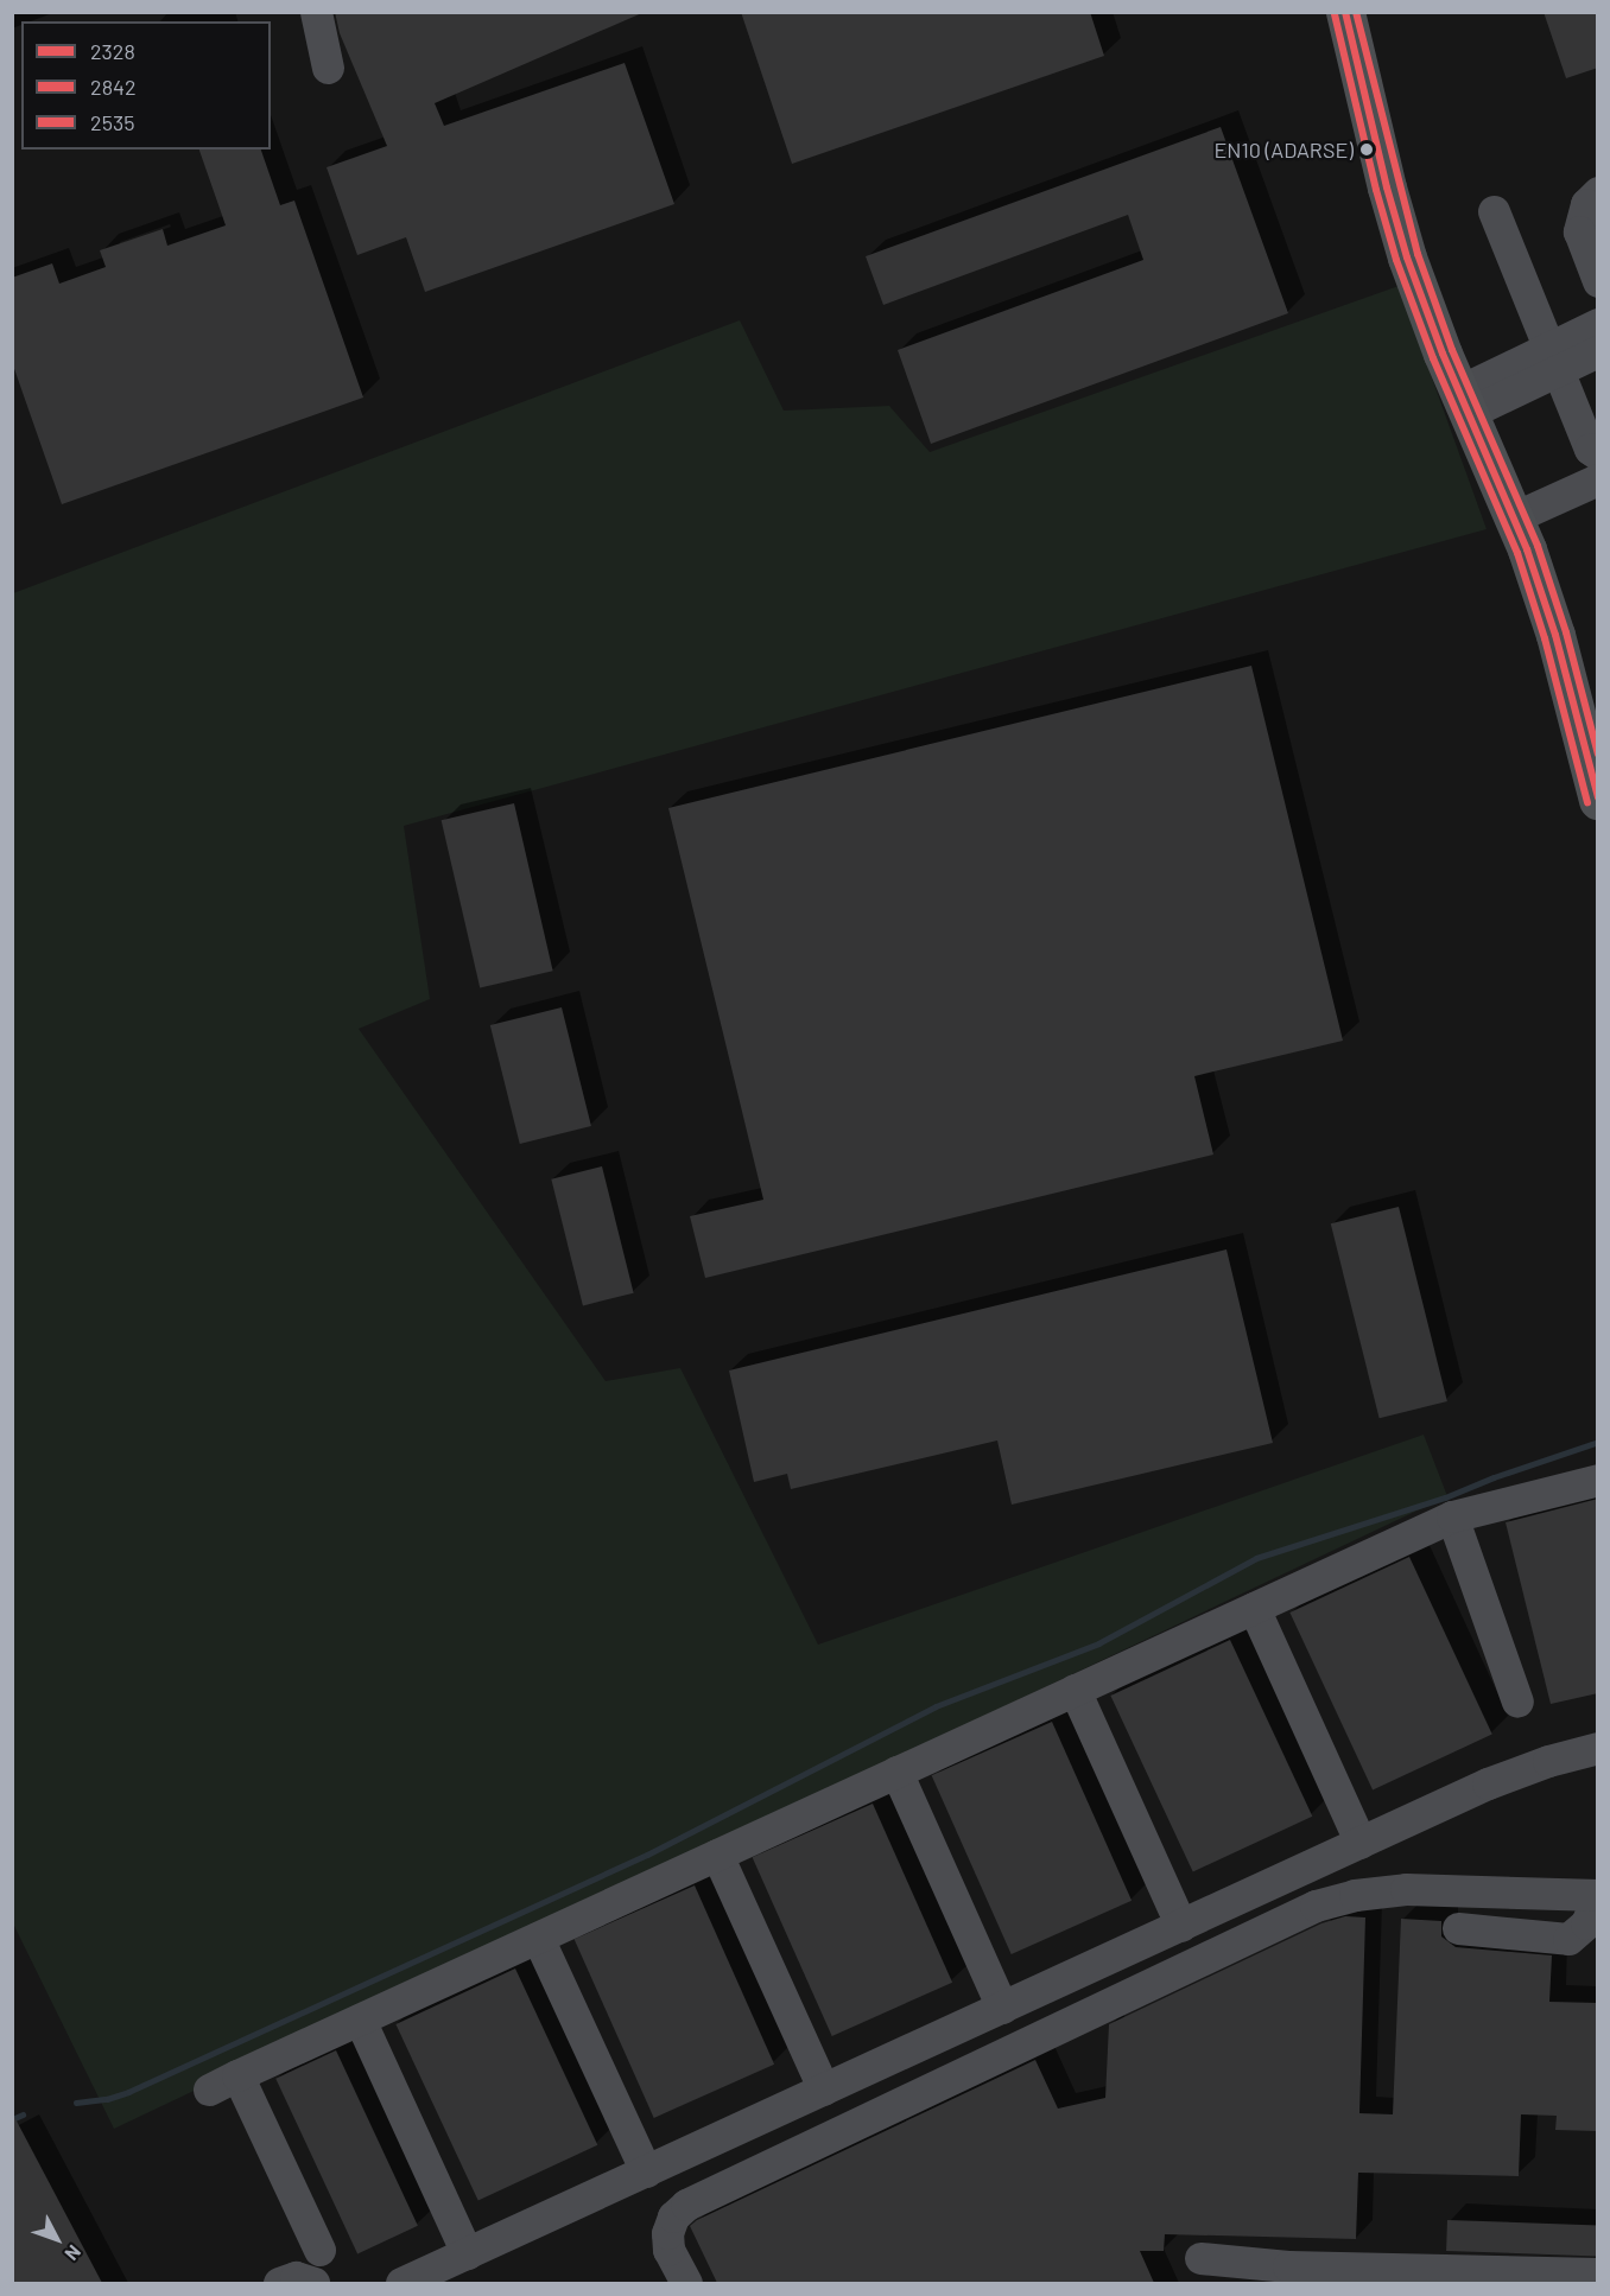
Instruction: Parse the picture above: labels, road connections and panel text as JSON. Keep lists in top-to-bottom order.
{
  "places": ["EN10 (ADARSE)"],
  "lines": ["transit line 2328", "transit line 2535", "transit line 2842"],
  "legend": ["2328", "2842", "2535"],
  "north": "bottom right"
}
